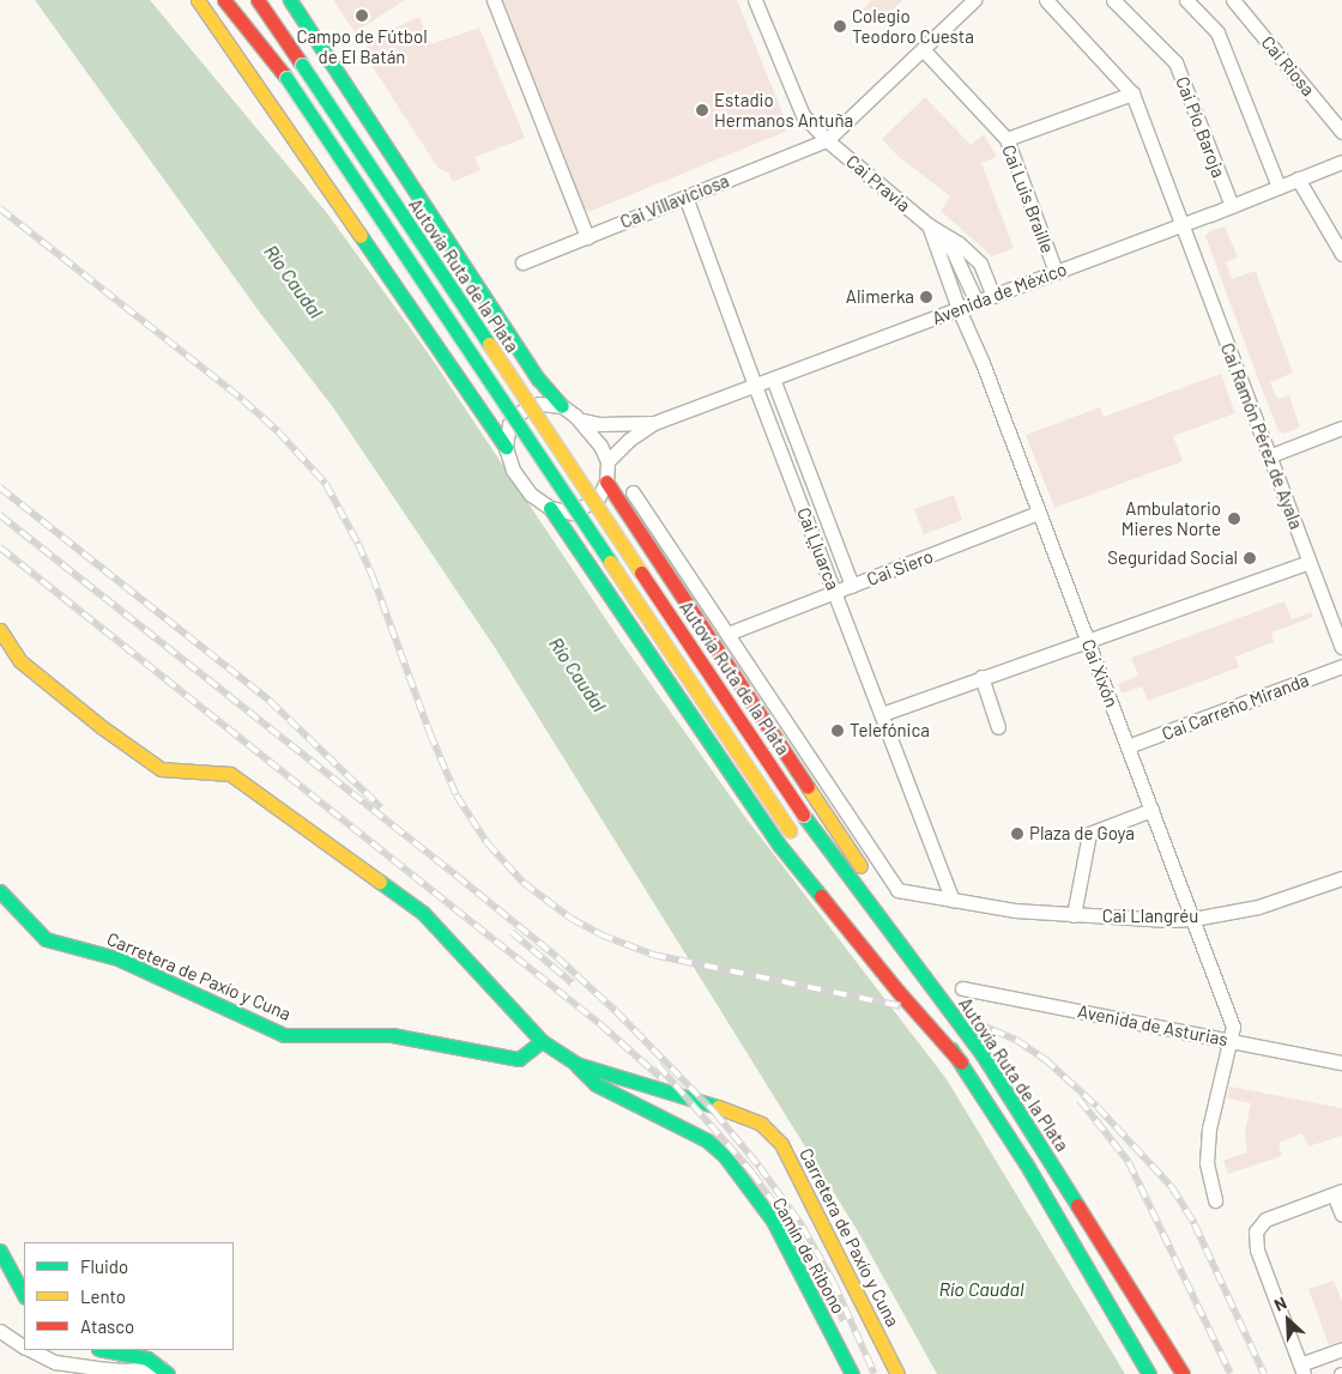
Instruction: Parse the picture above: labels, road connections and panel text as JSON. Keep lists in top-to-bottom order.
{
  "streets": {
    "main road": ["Autovía Ruta de la Plata", "Carretera de Paxío y Cuna", "Camín de Ribono"],
    "street": [
      "Cai Riosa",
      "Cai Pío Baroja",
      "Cai Pravia",
      "Cai Luis Braille",
      "Cai Villaviciosa",
      "Avenida de México",
      "Cai Ramón Pérez de Ayala",
      "Cai Ḷḷuarca",
      "Cai Siero",
      "Cai Xixón",
      "Cai Carreño Miranda",
      "Cai Llangréu",
      "Avenida de Asturias"
    ]
  },
  "crossings": [
    ["Cai Pío Baroja", "Avenida de México"],
    ["Cai Pravia", "Cai Villaviciosa"],
    ["Cai Pravia", "Avenida de México"],
    ["Cai Luis Braille", "Avenida de México"],
    ["Cai Villaviciosa", "Cai Ḷḷuarca"],
    ["Avenida de México", "Cai Ramón Pérez de Ayala"],
    ["Avenida de México", "Cai Ḷḷuarca"],
    ["Avenida de México", "Cai Xixón"],
    ["Cai Ḷḷuarca", "Cai Siero"],
    ["Cai Ḷḷuarca", "Cai Llangréu"],
    ["Cai Siero", "Cai Xixón"],
    ["Cai Siero", "Cai Llangréu"],
    ["Cai Xixón", "Cai Carreño Miranda"],
    ["Cai Xixón", "Cai Llangréu"],
    ["Cai Xixón", "Avenida de Asturias"],
    ["Carretera de Paxío y Cuna", "Camín de Ribono"]
  ],
  "water": ["Río Caudal"],
  "places": [
    "Campo de Fútbol de El Batán",
    "Colegio Teodoro Cuesta",
    "Estadio Hermanos Antuña",
    "Alimerka",
    "Ambulatorio Mieres Norte",
    "Seguridad Social",
    "Telefónica",
    "Plaza de Goya"
  ],
  "legend": ["Fluido", "Lento", "Atasco"],
  "north": "top left"
}
